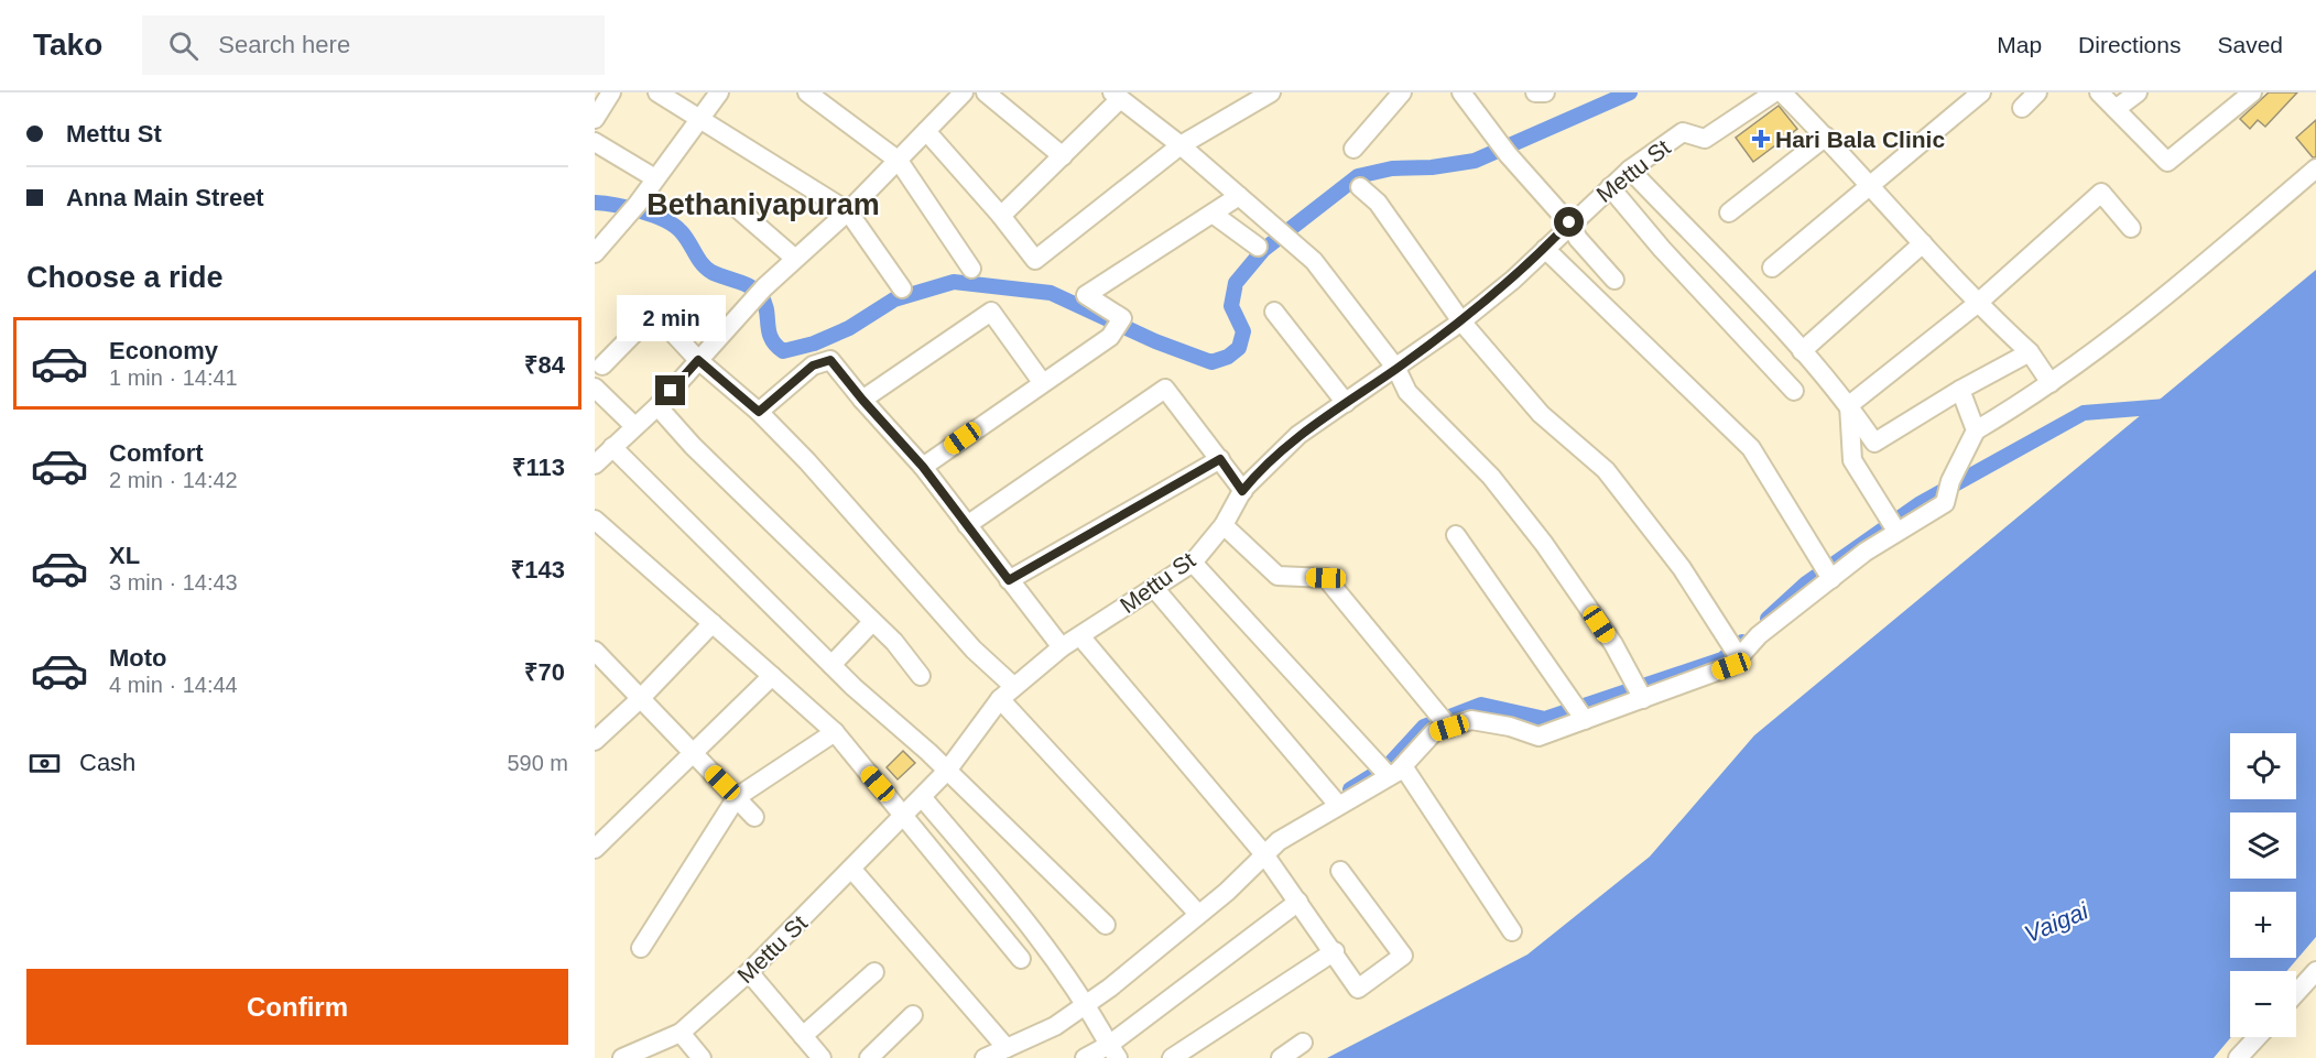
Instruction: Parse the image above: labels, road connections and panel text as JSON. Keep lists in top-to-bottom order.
{
  "streets": {
    "street": ["Mettu St"]
  },
  "districts": ["Bethaniyapuram"],
  "water": ["Vaigai"],
  "places": {
    "health": ["Hari Bala Clinic"]
  },
  "page": {
    "header": "Tako",
    "search": "Search here",
    "nav": ["Map", "Directions", "Saved"],
    "banner": ["Mettu St", "Anna Main Street"],
    "heading": "Choose a ride",
    "bubble": "2 min",
    "list": [
      {
        "name": "Economy",
        "note": "1 min · 14:41",
        "value": "₹84"
      },
      {
        "name": "Comfort",
        "note": "2 min · 14:42",
        "value": "₹113"
      },
      {
        "name": "XL",
        "note": "3 min · 14:43",
        "value": "₹143"
      },
      {
        "name": "Moto",
        "note": "4 min · 14:44",
        "value": "₹70"
      }
    ],
    "pay": ["Cash", "590 m"],
    "map_buttons": ["+", "−"],
    "buttons": "Confirm"
  }
}
